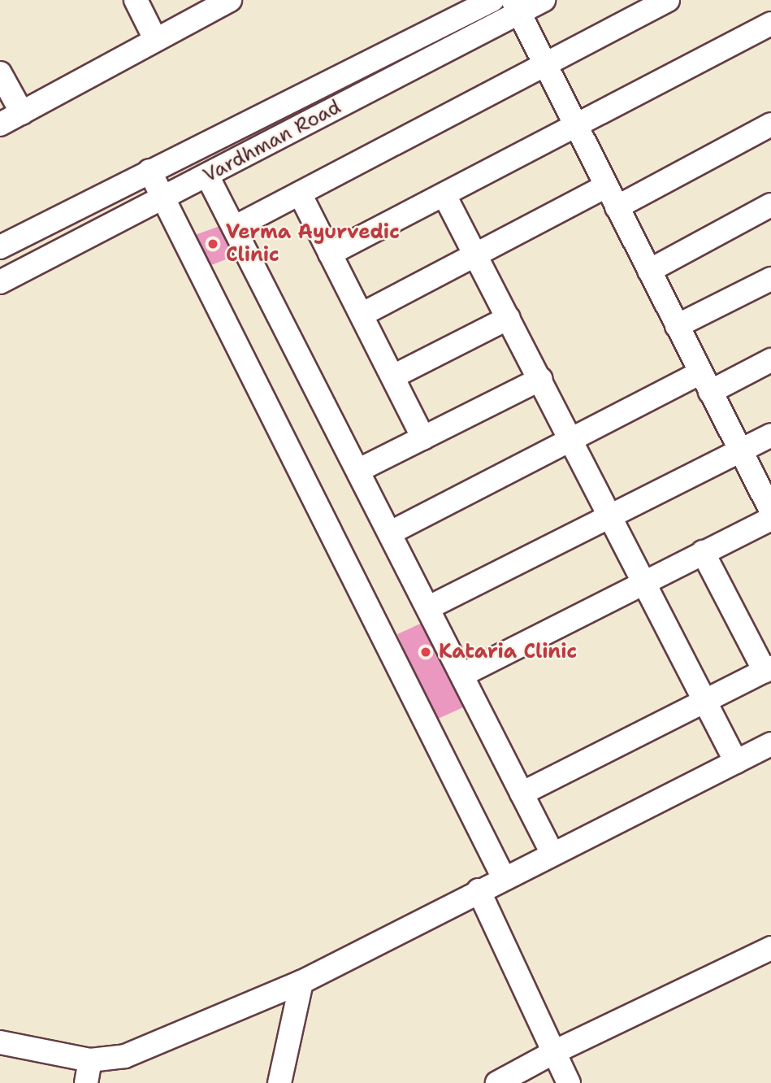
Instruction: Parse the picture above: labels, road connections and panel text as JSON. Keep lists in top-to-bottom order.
{
  "streets": {
    "street": ["Vardhman Road"]
  },
  "places": ["Verma Ayurvedic Clinic", "Kataria Clinic"]
}
